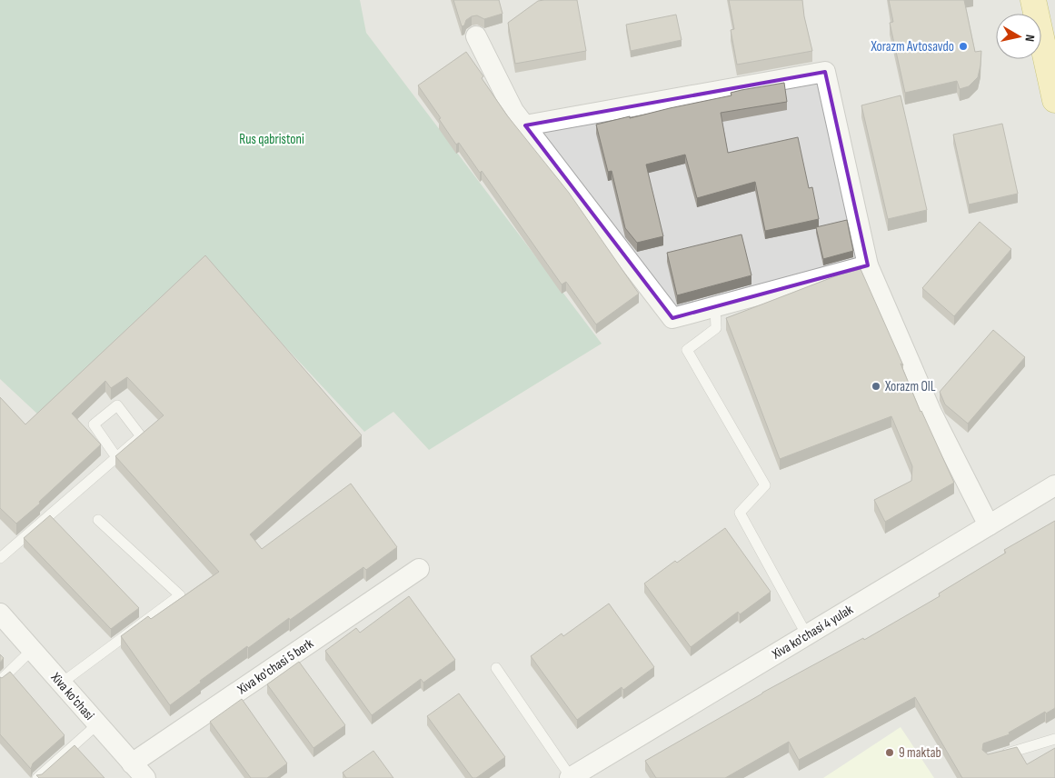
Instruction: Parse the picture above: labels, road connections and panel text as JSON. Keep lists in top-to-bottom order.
{
  "streets": {
    "street": ["Xiva ko'chasi 4 yulak", "Xiva ko'chasi 5 berk", "Xiva ko'chasi"]
  },
  "crossings": [
    ["Xiva ko'chasi 5 berk", "Xiva ko'chasi"]
  ],
  "parks": ["Rus qabristoni"],
  "places": ["Xorazm Avtosavdo", "Xorazm OIL", "9 maktab"],
  "north": "right"
}
